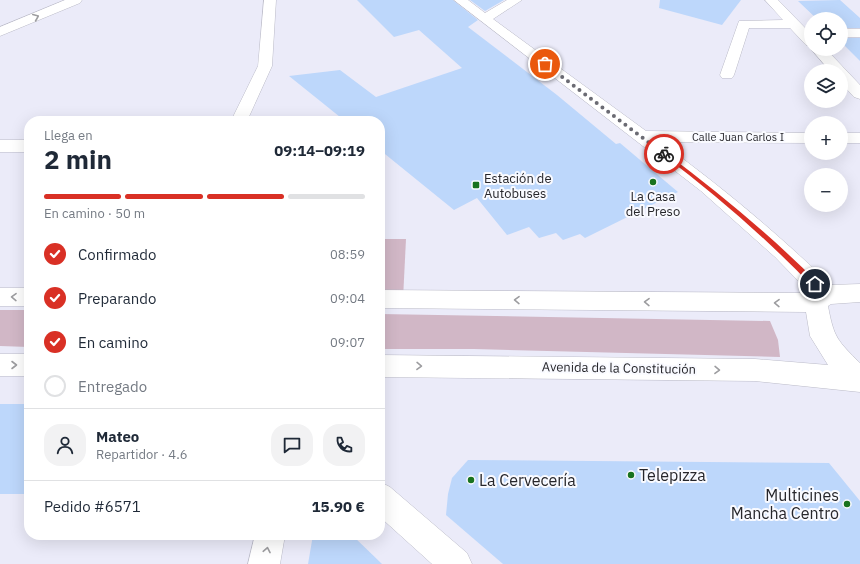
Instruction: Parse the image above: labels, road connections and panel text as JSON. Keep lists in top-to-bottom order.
{
  "streets": {
    "street": ["Calle Juan Carlos I", "Avenida de la Constitución"]
  },
  "places": {
    "other": [
      "La Casa del Preso",
      "Telepizza",
      "La Cervecería",
      "Multicines Mancha Centro"
    ],
    "transit": ["Estación de Autobuses"]
  },
  "page": {
    "map_buttons": ["+", "−"],
    "heading": ["2 min", "Llega en", "09:14–09:19"],
    "panel": [
      "Mateo",
      "Repartidor · 4.6",
      "Pedido #6571",
      "15.90 €"
    ],
    "bar": "En camino · 50 m",
    "list": [
      ["Confirmado", "08:59"],
      ["Preparando", "09:04"],
      ["En camino", "09:07"],
      "Entregado"
    ]
  }
}
